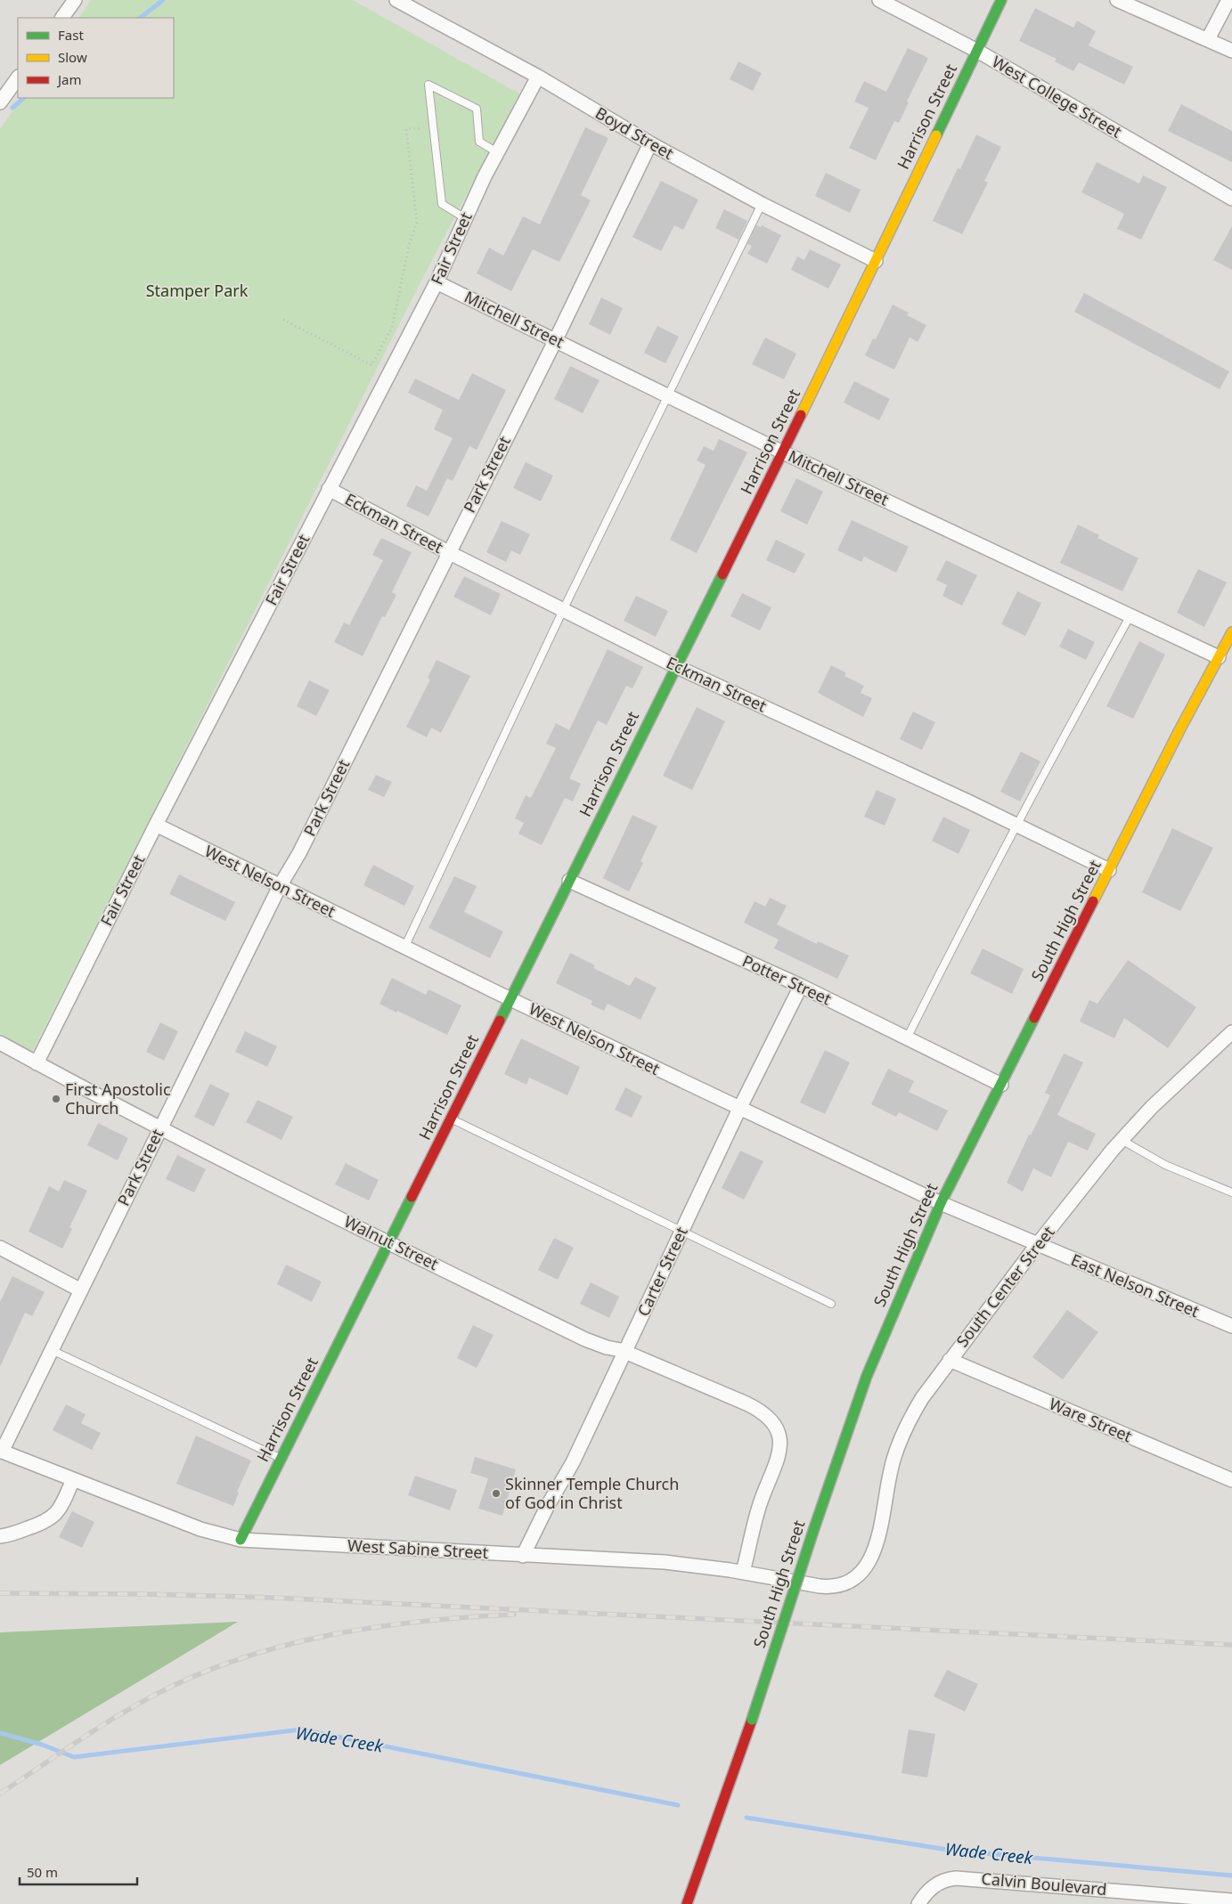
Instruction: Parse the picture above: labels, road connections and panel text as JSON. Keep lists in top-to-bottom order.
{
  "streets": {
    "street": [
      "West College Street",
      "Harrison Street",
      "Boyd Street",
      "Fair Street",
      "Mitchell Street",
      "Park Street",
      "Eckman Street",
      "West Nelson Street",
      "South High Street",
      "Potter Street",
      "Walnut Street",
      "Carter Street",
      "East Nelson Street",
      "South Center Street",
      "Ware Street",
      "West Sabine Street",
      "Calvin Boulevard"
    ]
  },
  "crossings": [
    ["West College Street", "Harrison Street"],
    ["Harrison Street", "Boyd Street"],
    ["Harrison Street", "Mitchell Street"],
    ["Harrison Street", "Eckman Street"],
    ["Harrison Street", "West Nelson Street"],
    ["Harrison Street", "Potter Street"],
    ["Harrison Street", "Walnut Street"],
    ["Harrison Street", "West Sabine Street"],
    ["Boyd Street", "Fair Street"],
    ["Boyd Street", "Park Street"],
    ["Fair Street", "Mitchell Street"],
    ["Fair Street", "Eckman Street"],
    ["Fair Street", "West Nelson Street"],
    ["Fair Street", "Walnut Street"],
    ["Mitchell Street", "Park Street"],
    ["Mitchell Street", "South High Street"],
    ["Park Street", "Eckman Street"],
    ["Park Street", "West Nelson Street"],
    ["Park Street", "Walnut Street"],
    ["Park Street", "West Sabine Street"],
    ["Eckman Street", "South High Street"],
    ["West Nelson Street", "South High Street"],
    ["West Nelson Street", "Carter Street"],
    ["West Nelson Street", "East Nelson Street"],
    ["West Nelson Street", "South Center Street"],
    ["South High Street", "Potter Street"],
    ["Potter Street", "Carter Street"],
    ["Walnut Street", "Carter Street"],
    ["Walnut Street", "West Sabine Street"],
    ["Carter Street", "West Sabine Street"],
    ["East Nelson Street", "South Center Street"],
    ["South Center Street", "Ware Street"],
    ["South Center Street", "West Sabine Street"]
  ],
  "water": ["Wade Creek"],
  "parks": ["Stamper Park"],
  "places": ["First Apostolic Church", "Skinner Temple Church of God in Christ"],
  "legend": ["Fast", "Slow", "Jam"],
  "scale_bar": "50 m"
}
